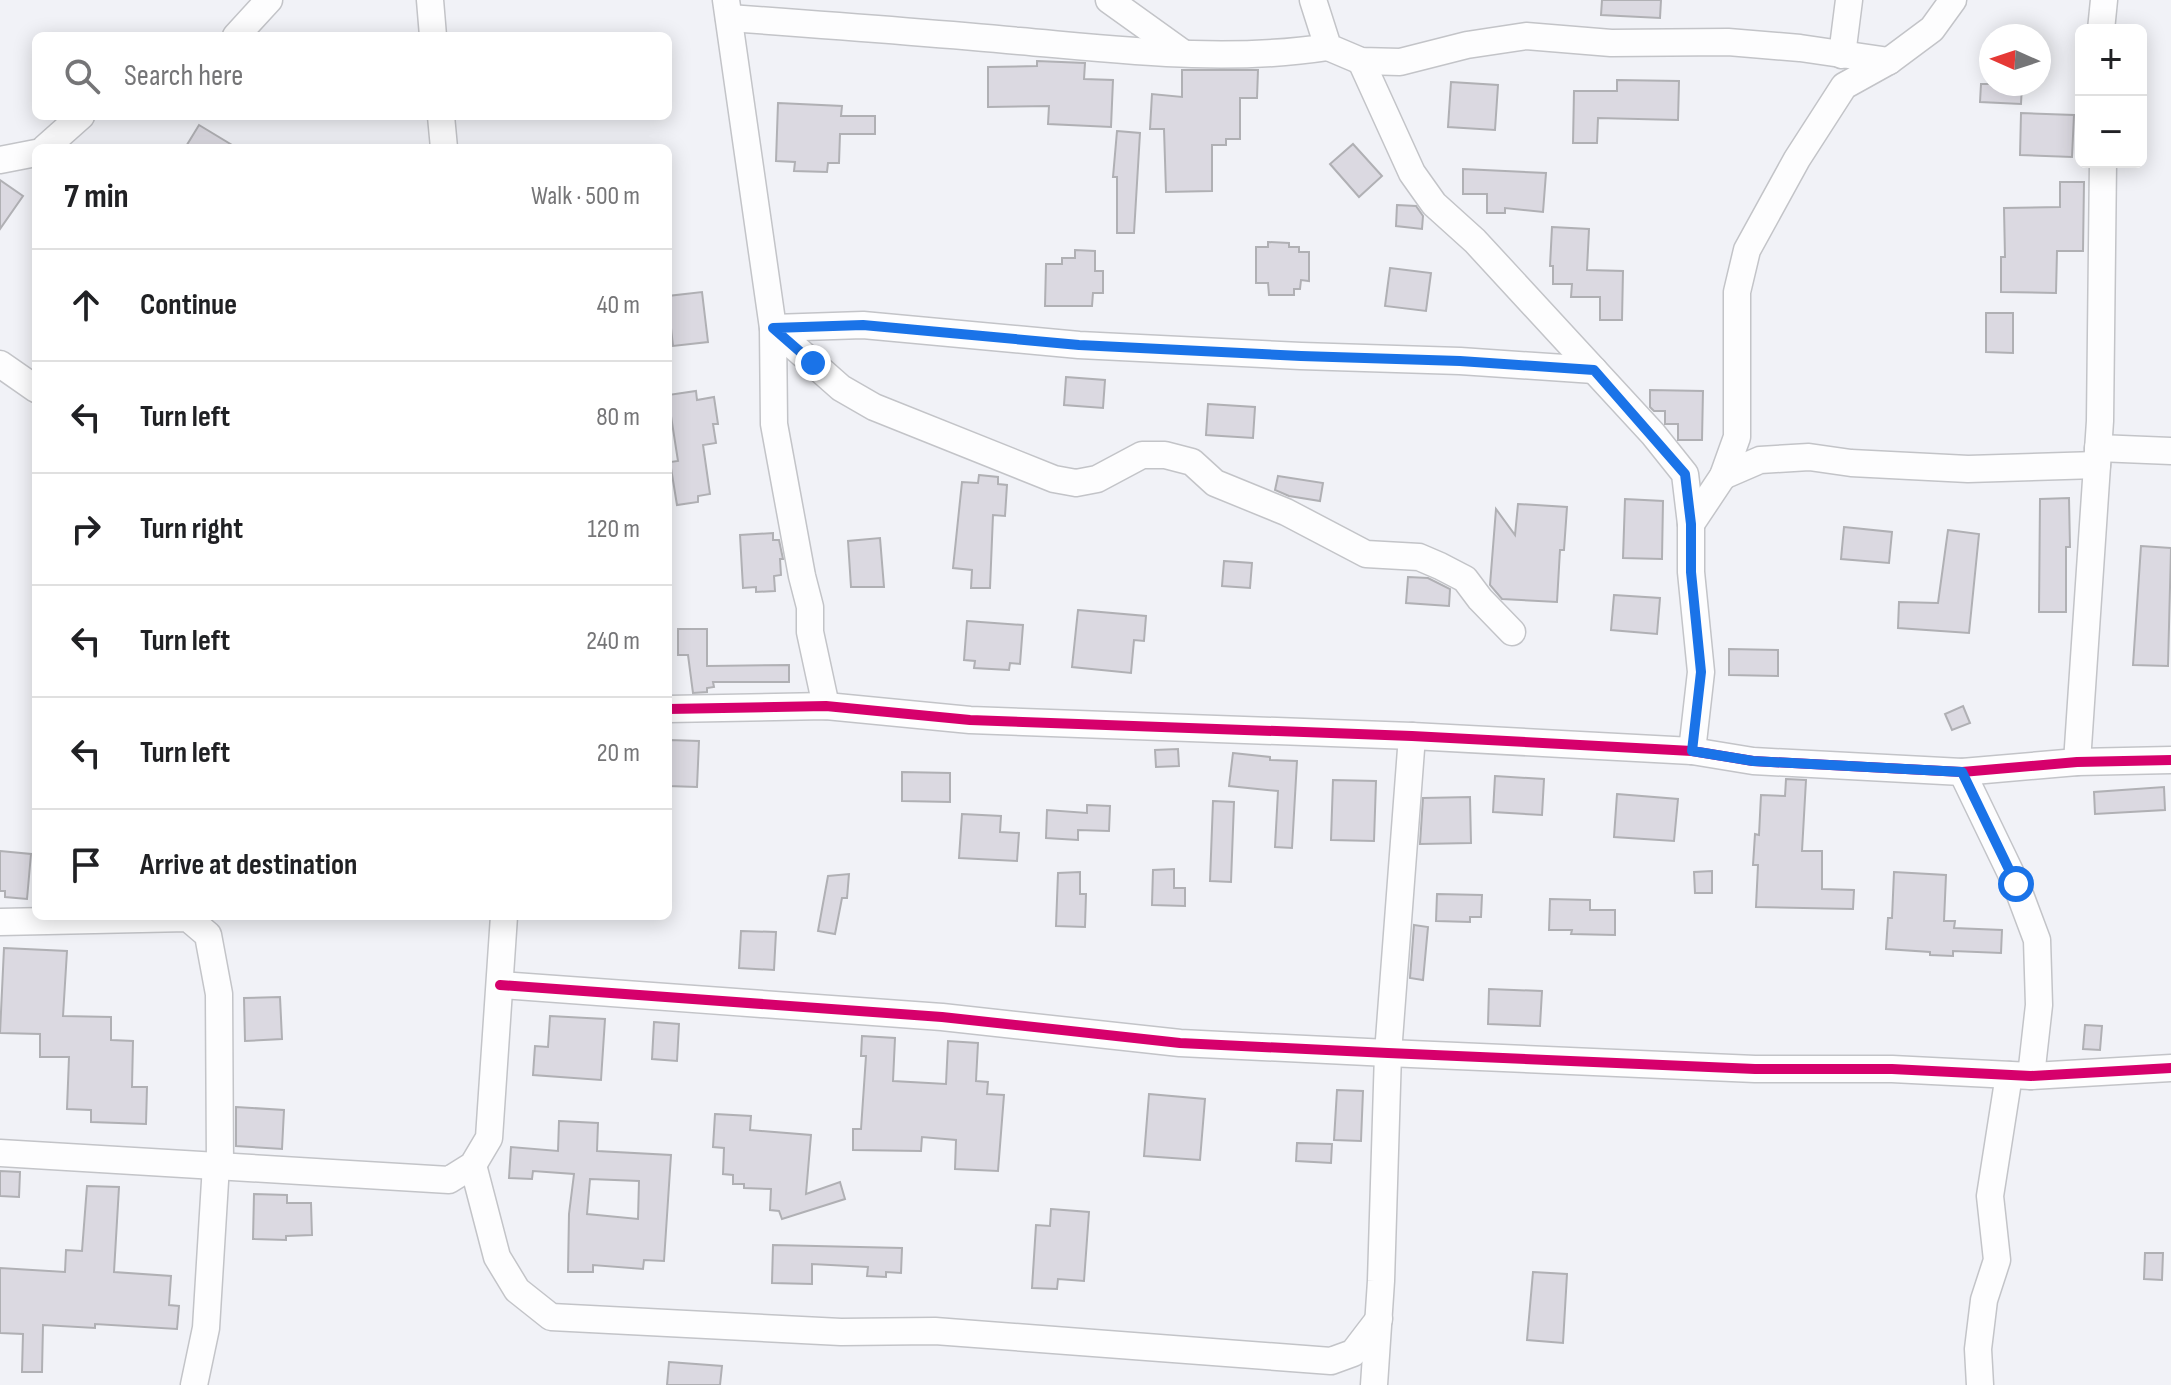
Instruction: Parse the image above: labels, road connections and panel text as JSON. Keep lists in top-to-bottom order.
{
  "north": "left",
  "page": {
    "map_buttons": ["+", "−"],
    "search": "Search here",
    "heading": ["7 min", "Walk · 500 m"],
    "list": [
      ["Continue", "40 m"],
      ["Turn left", "80 m"],
      ["Turn right", "120 m"],
      ["Turn left", "240 m"],
      ["Turn left", "20 m"],
      "Arrive at destination"
    ]
  }
}
